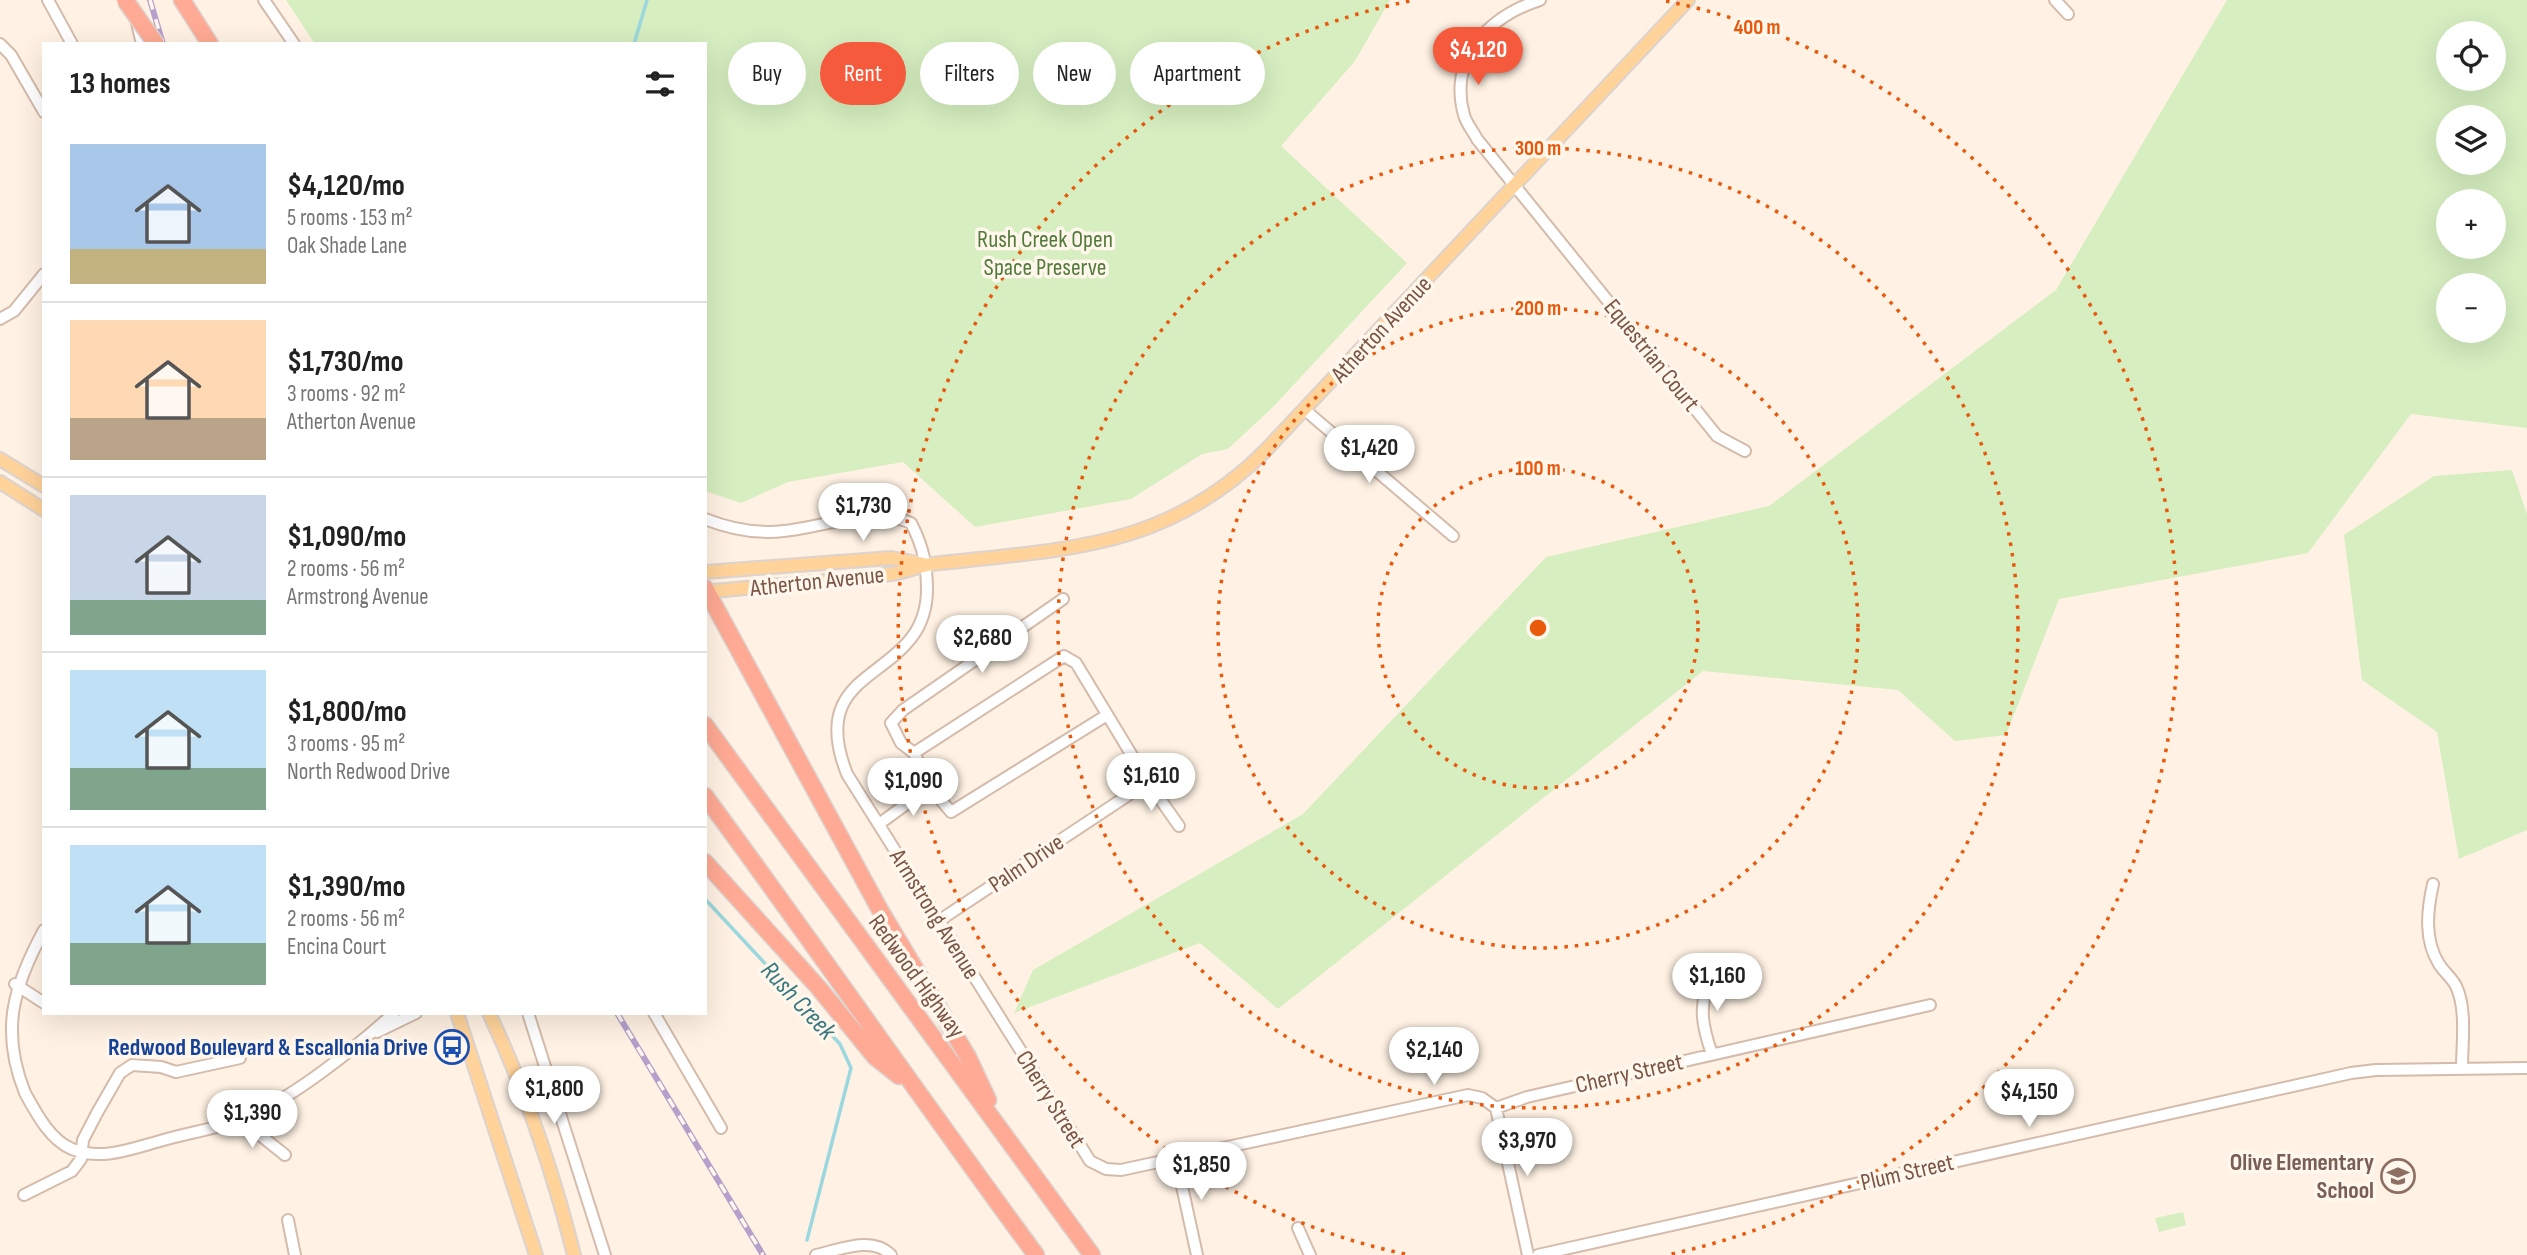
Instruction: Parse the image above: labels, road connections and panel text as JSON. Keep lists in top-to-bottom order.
{
  "streets": {
    "highway": ["Redwood Highway"],
    "main road": ["Atherton Avenue"],
    "street": [
      "Equestrian Court",
      "Palm Drive",
      "Armstrong Avenue",
      "Cherry Street",
      "Plum Street"
    ]
  },
  "crossings": [
    ["Atherton Avenue", "Equestrian Court"],
    ["Atherton Avenue", "Armstrong Avenue"],
    ["Palm Drive", "Armstrong Avenue"],
    ["Armstrong Avenue", "Cherry Street"]
  ],
  "water": ["Rush Creek"],
  "parks": ["Rush Creek Open Space Preserve"],
  "places": {
    "bus stop": ["Redwood Boulevard & Escallonia Drive"],
    "school or university": ["Olive Elementary School"]
  },
  "page": {
    "map_buttons": ["+", "−"],
    "price": [
      "$4,120",
      "$1,420",
      "$1,730",
      "$2,680",
      "$1,610",
      "$1,090",
      "$1,160",
      "$2,140",
      "$1,800",
      "$4,150",
      "$1,390",
      "$3,970",
      "$1,850"
    ],
    "chip": [
      "Buy",
      "Rent",
      "Filters",
      "New",
      "Apartment"
    ],
    "heading": "13 homes",
    "list": [
      {
        "name": "$4,120/mo",
        "note": "5 rooms · 153 m² · Oak Shade Lane"
      },
      {
        "name": "$1,730/mo",
        "note": "3 rooms · 92 m² · Atherton Avenue"
      },
      {
        "name": "$1,090/mo",
        "note": "2 rooms · 56 m² · Armstrong Avenue"
      },
      {
        "name": "$1,800/mo",
        "note": "3 rooms · 95 m² · North Redwood Drive"
      },
      {
        "name": "$1,390/mo",
        "note": "2 rooms · 56 m² · Encina Court"
      }
    ]
  },
  "rings": [
    "400 m",
    "300 m",
    "200 m",
    "100 m"
  ]
}
